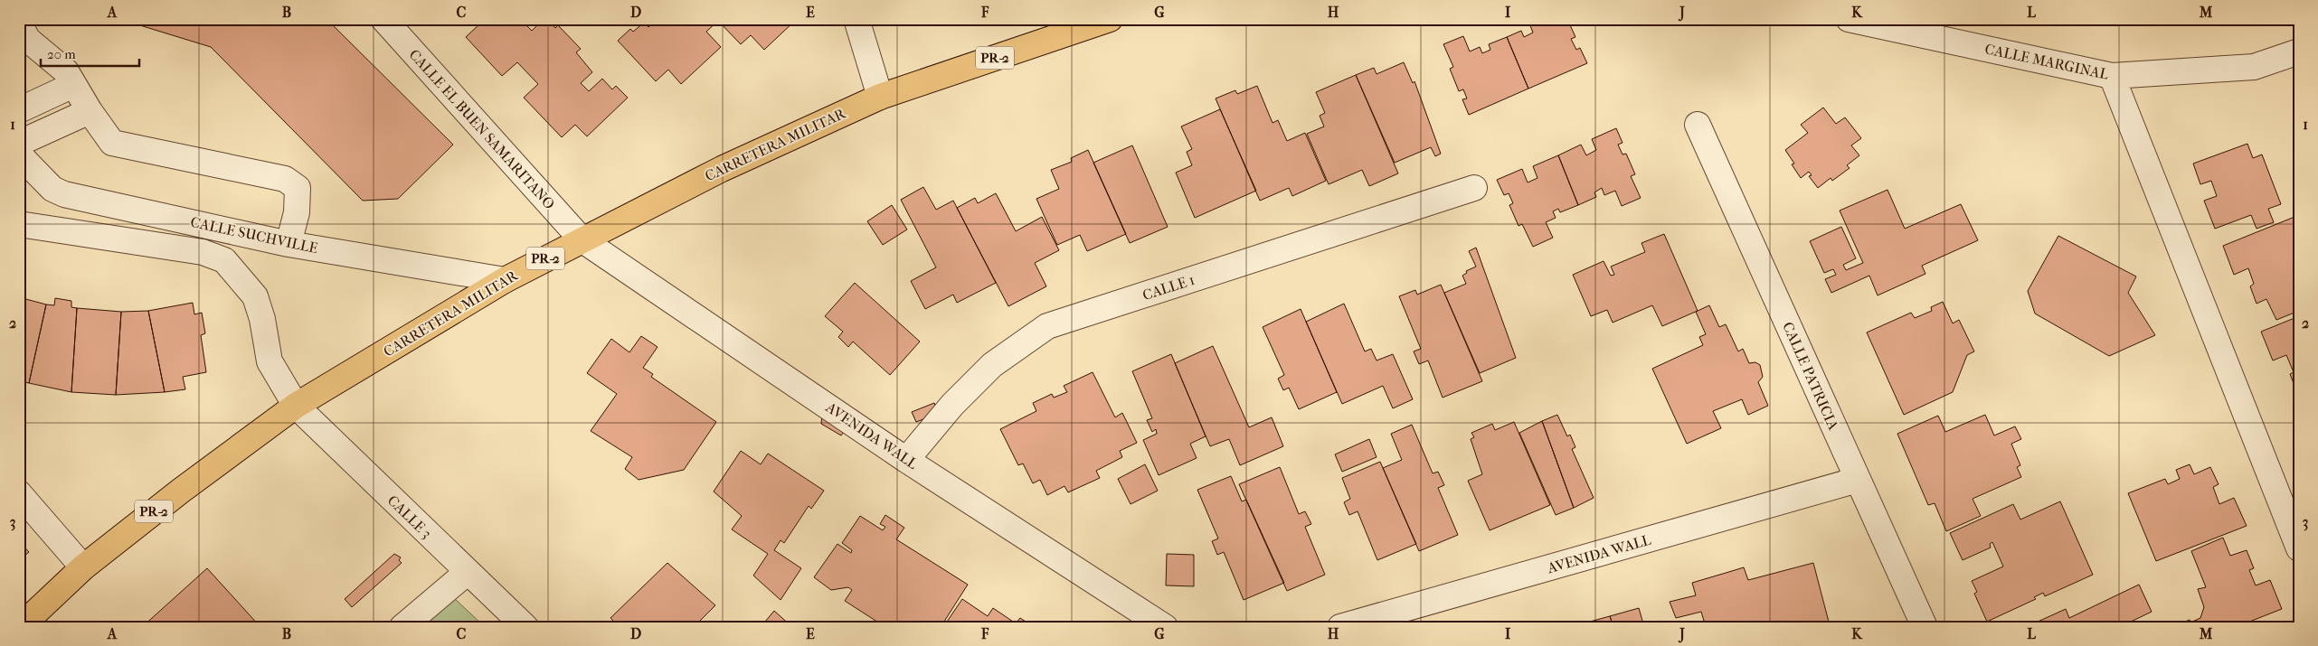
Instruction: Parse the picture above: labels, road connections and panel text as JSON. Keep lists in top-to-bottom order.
{
  "streets": {
    "main road": ["PR-2", "CARRETERA MILITAR"],
    "street": [
      "CALLE MARGINAL",
      "CALLE EL BUEN SAMARITANO",
      "CALLE SUCHVILLE",
      "CALLE 1",
      "CALLE PATRICIA",
      "AVENIDA WALL",
      "CALLE 3"
    ]
  },
  "crossings": [
    ["CALLE EL BUEN SAMARITANO", "CARRETERA MILITAR"],
    ["CALLE EL BUEN SAMARITANO", "AVENIDA WALL"],
    ["CARRETERA MILITAR", "CALLE SUCHVILLE"],
    ["CARRETERA MILITAR", "AVENIDA WALL"],
    ["CARRETERA MILITAR", "CALLE 3"],
    ["CALLE 1", "AVENIDA WALL"],
    ["CALLE PATRICIA", "AVENIDA WALL"]
  ],
  "scale_bar": "20 m",
  "grid": {
    "columns": [
      "A",
      "B",
      "C",
      "D",
      "E",
      "F",
      "G",
      "H",
      "I",
      "J",
      "K",
      "L",
      "M"
    ],
    "rows": ["1", "2", "3"]
  }
}
